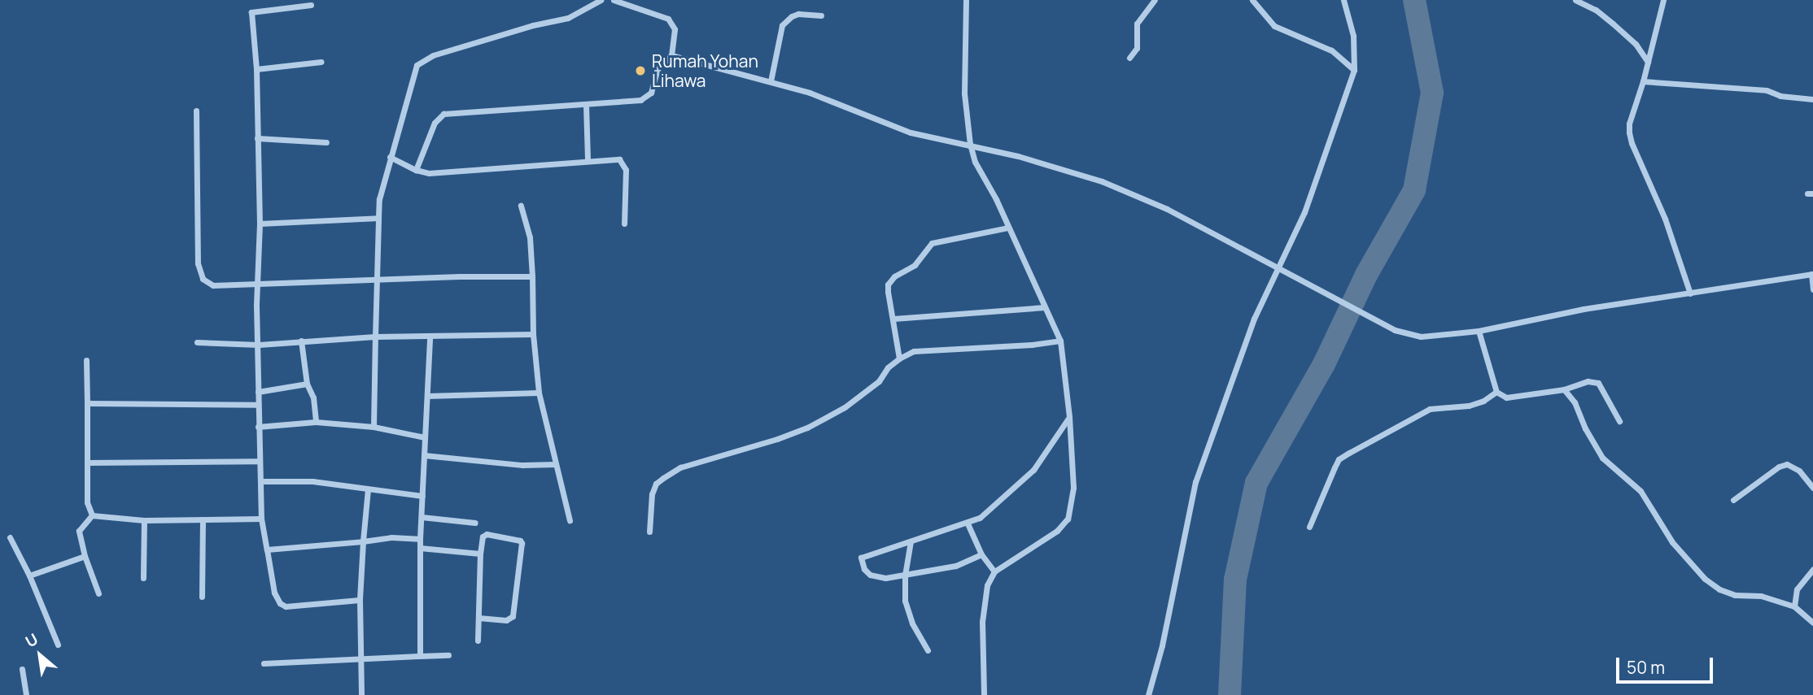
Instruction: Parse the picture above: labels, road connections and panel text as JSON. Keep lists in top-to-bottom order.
{
  "places": ["Rumah Yohan Lihawa"],
  "scale_bar": "50 m",
  "north": "top left"
}
